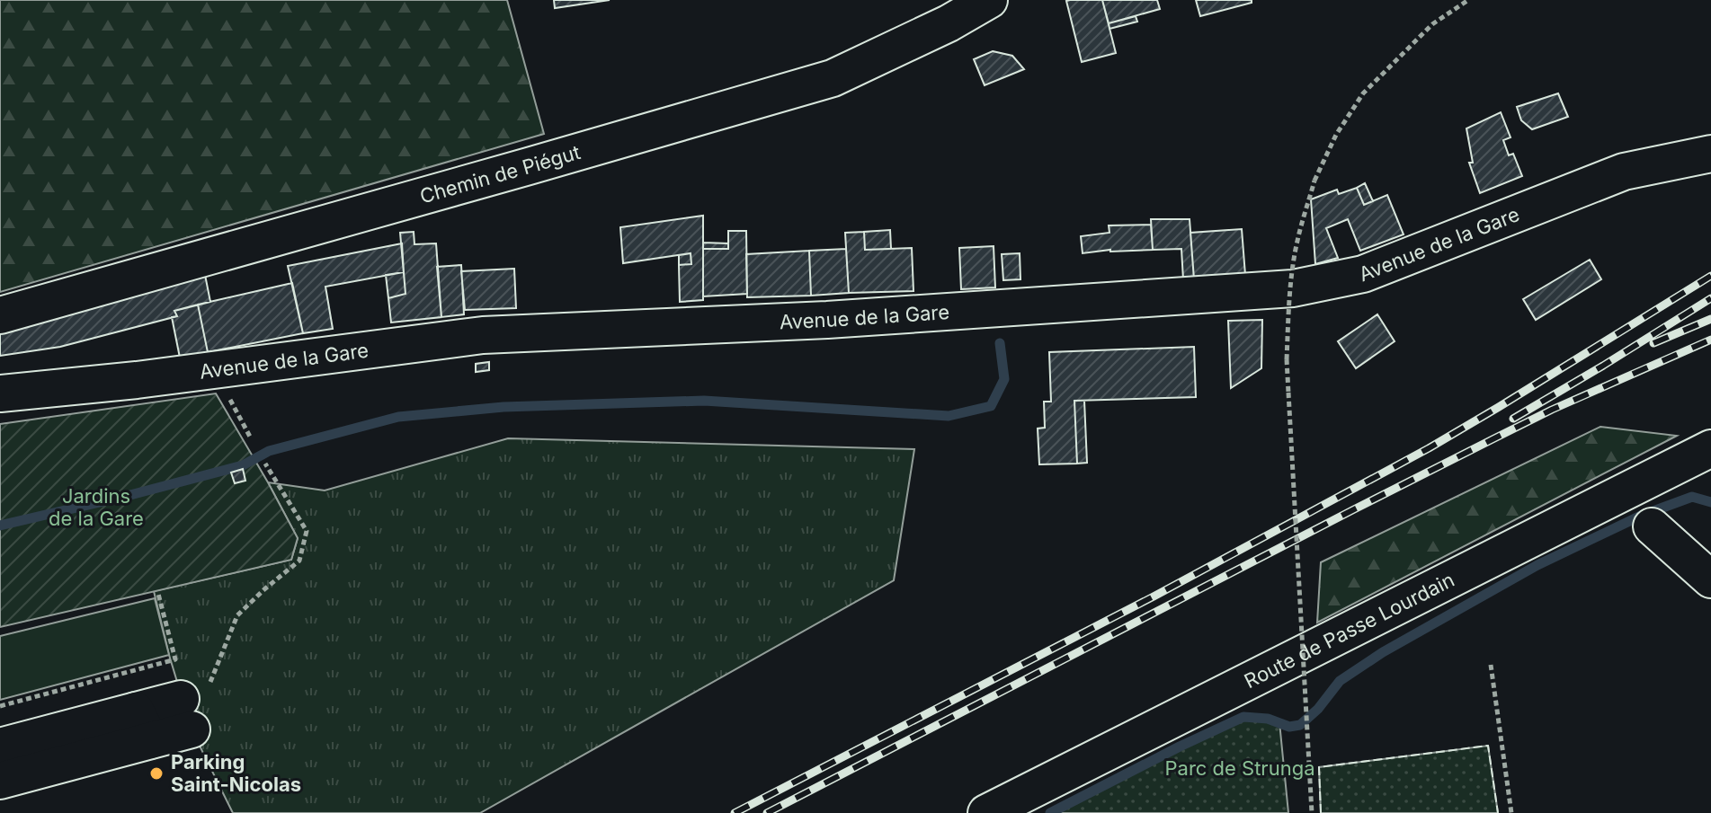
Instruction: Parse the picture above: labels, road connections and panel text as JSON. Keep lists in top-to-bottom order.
{
  "streets": {
    "street": ["Chemin de Piégut", "Avenue de la Gare", "Route de Passe Lourdain"]
  },
  "parks": ["Jardins de la Gare", "Parc de Strunga"],
  "places": ["Parking Saint-Nicolas"]
}
